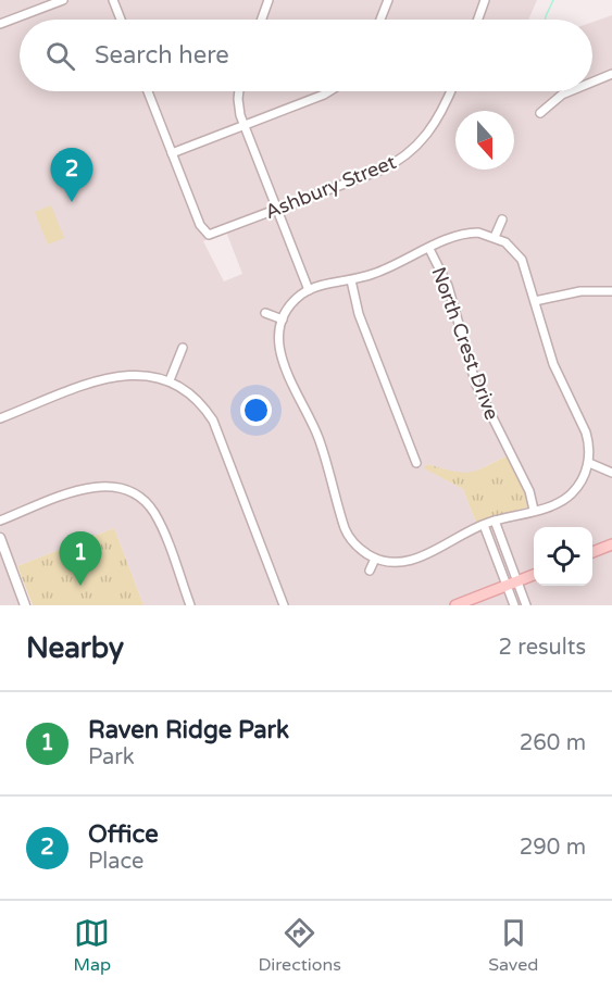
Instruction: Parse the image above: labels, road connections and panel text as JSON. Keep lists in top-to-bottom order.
{
  "streets": {
    "street": ["Ashbury Street", "North Crest Drive"]
  },
  "north": "bottom",
  "page": {
    "search": "Search here",
    "pins": ["2", "1"],
    "heading": ["Nearby", "2 results"],
    "list": [
      {
        "mark": "1",
        "name": "Raven Ridge Park",
        "note": "Park",
        "value": "260 m"
      },
      {
        "mark": "2",
        "name": "Office",
        "note": "Place",
        "value": "290 m"
      }
    ],
    "nav": ["Map", "Directions", "Saved"]
  }
}
